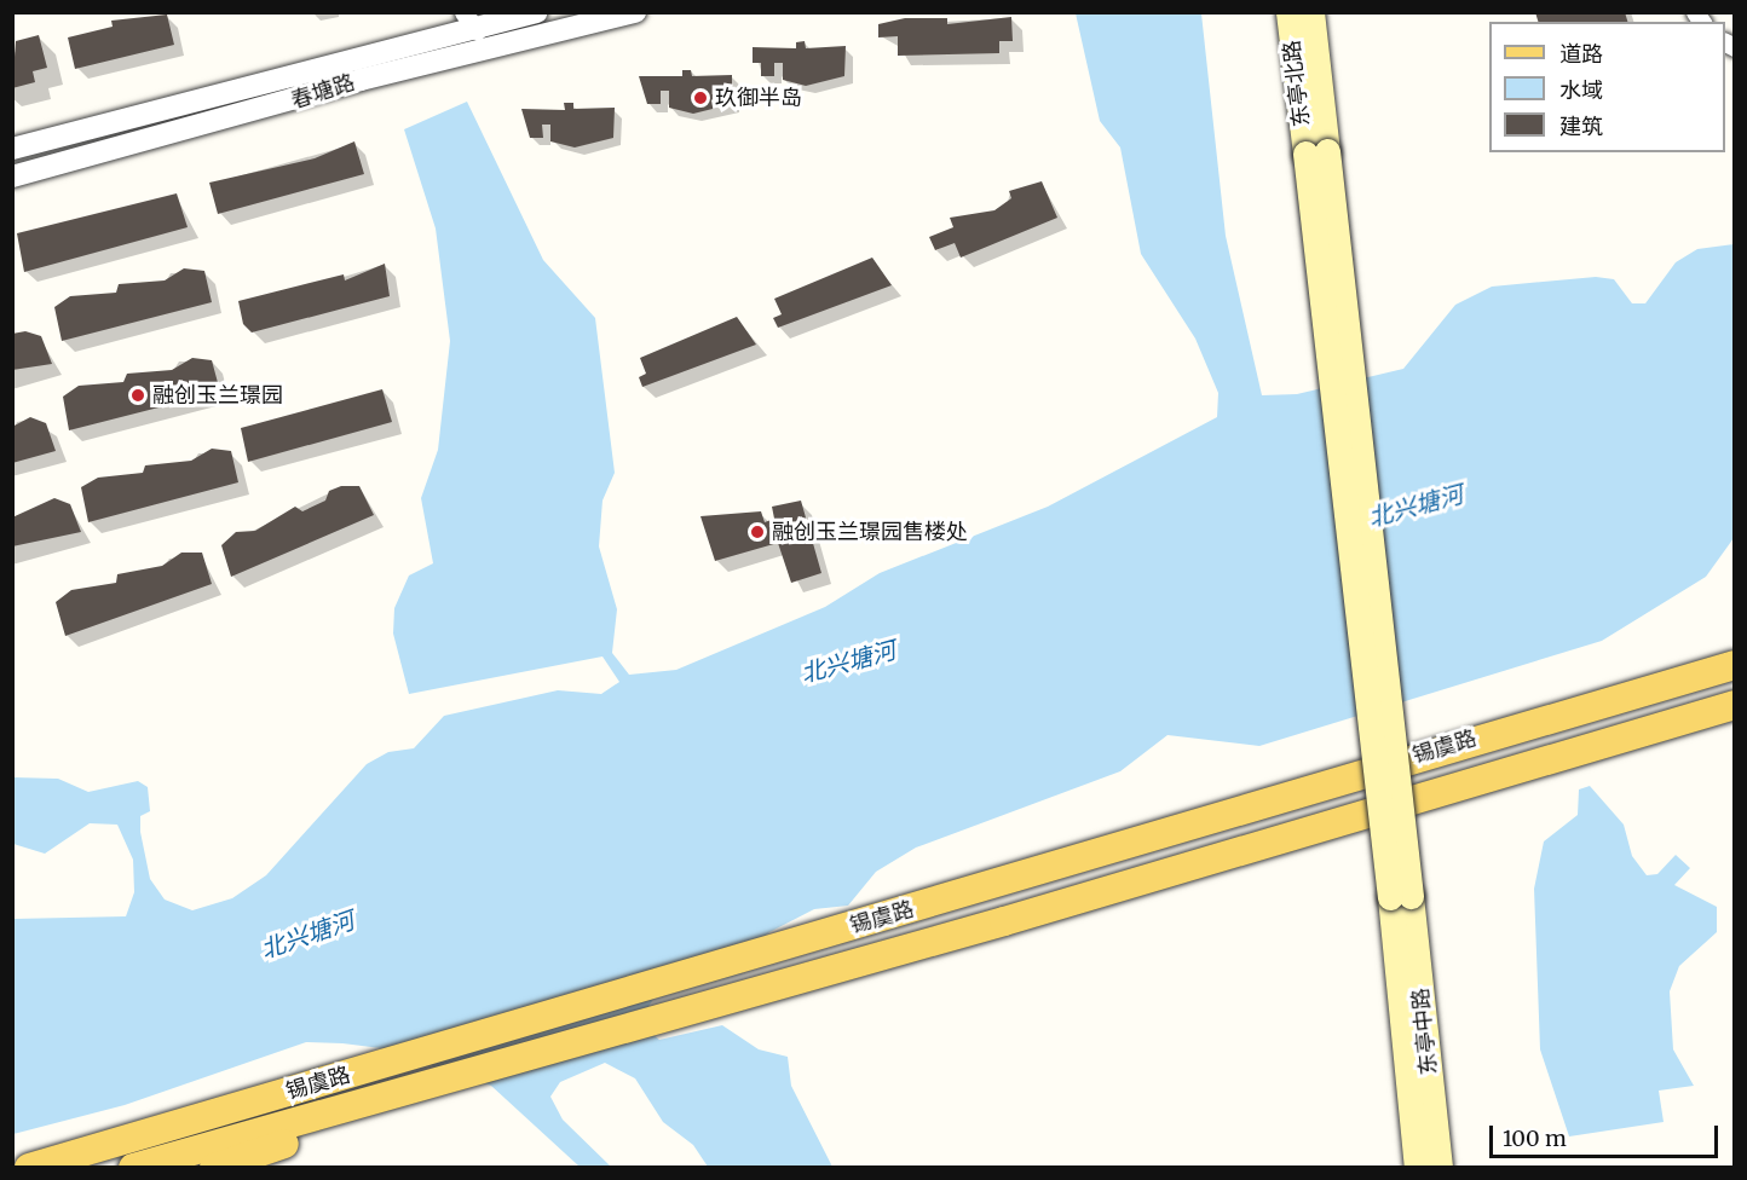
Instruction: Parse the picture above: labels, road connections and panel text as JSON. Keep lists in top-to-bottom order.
{
  "streets": {
    "main road": ["东亭北路", "锡虞路", "东亭中路"],
    "street": ["春塘路"]
  },
  "water": ["北兴塘河"],
  "places": ["玖御半岛", "融创玉兰璟园", "融创玉兰璟园售楼处"],
  "legend": ["道路", "水域", "建筑"],
  "scale_bar": "100 m"
}
